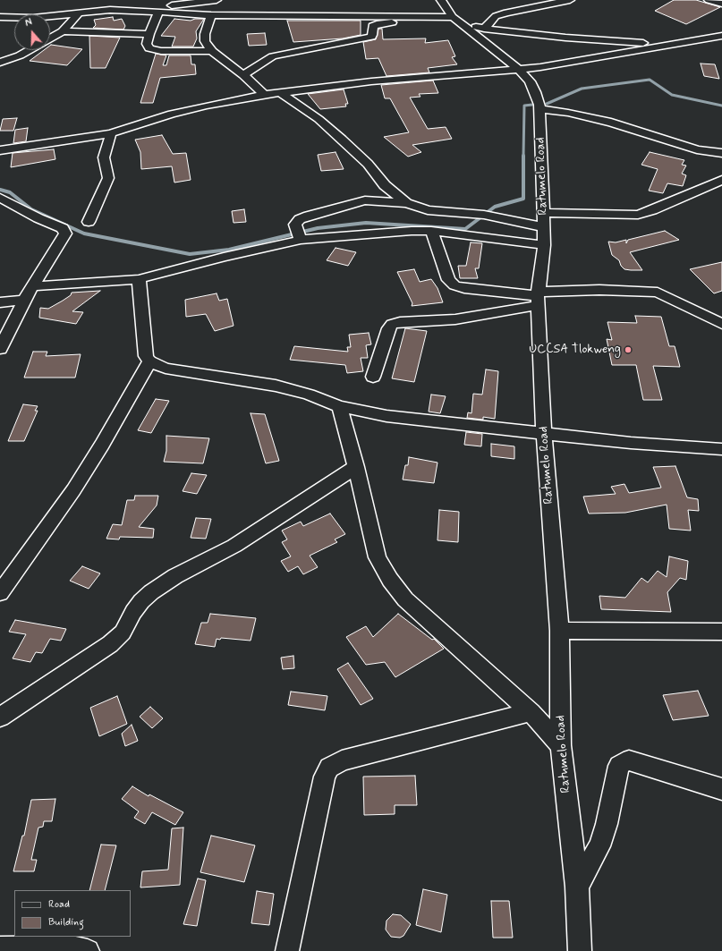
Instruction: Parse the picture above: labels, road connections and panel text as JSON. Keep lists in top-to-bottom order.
{
  "streets": {
    "street": ["Ratumelo Road"]
  },
  "places": ["UCCSA Tlokweng"],
  "legend": ["Road", "Building"],
  "north": "top"
}
